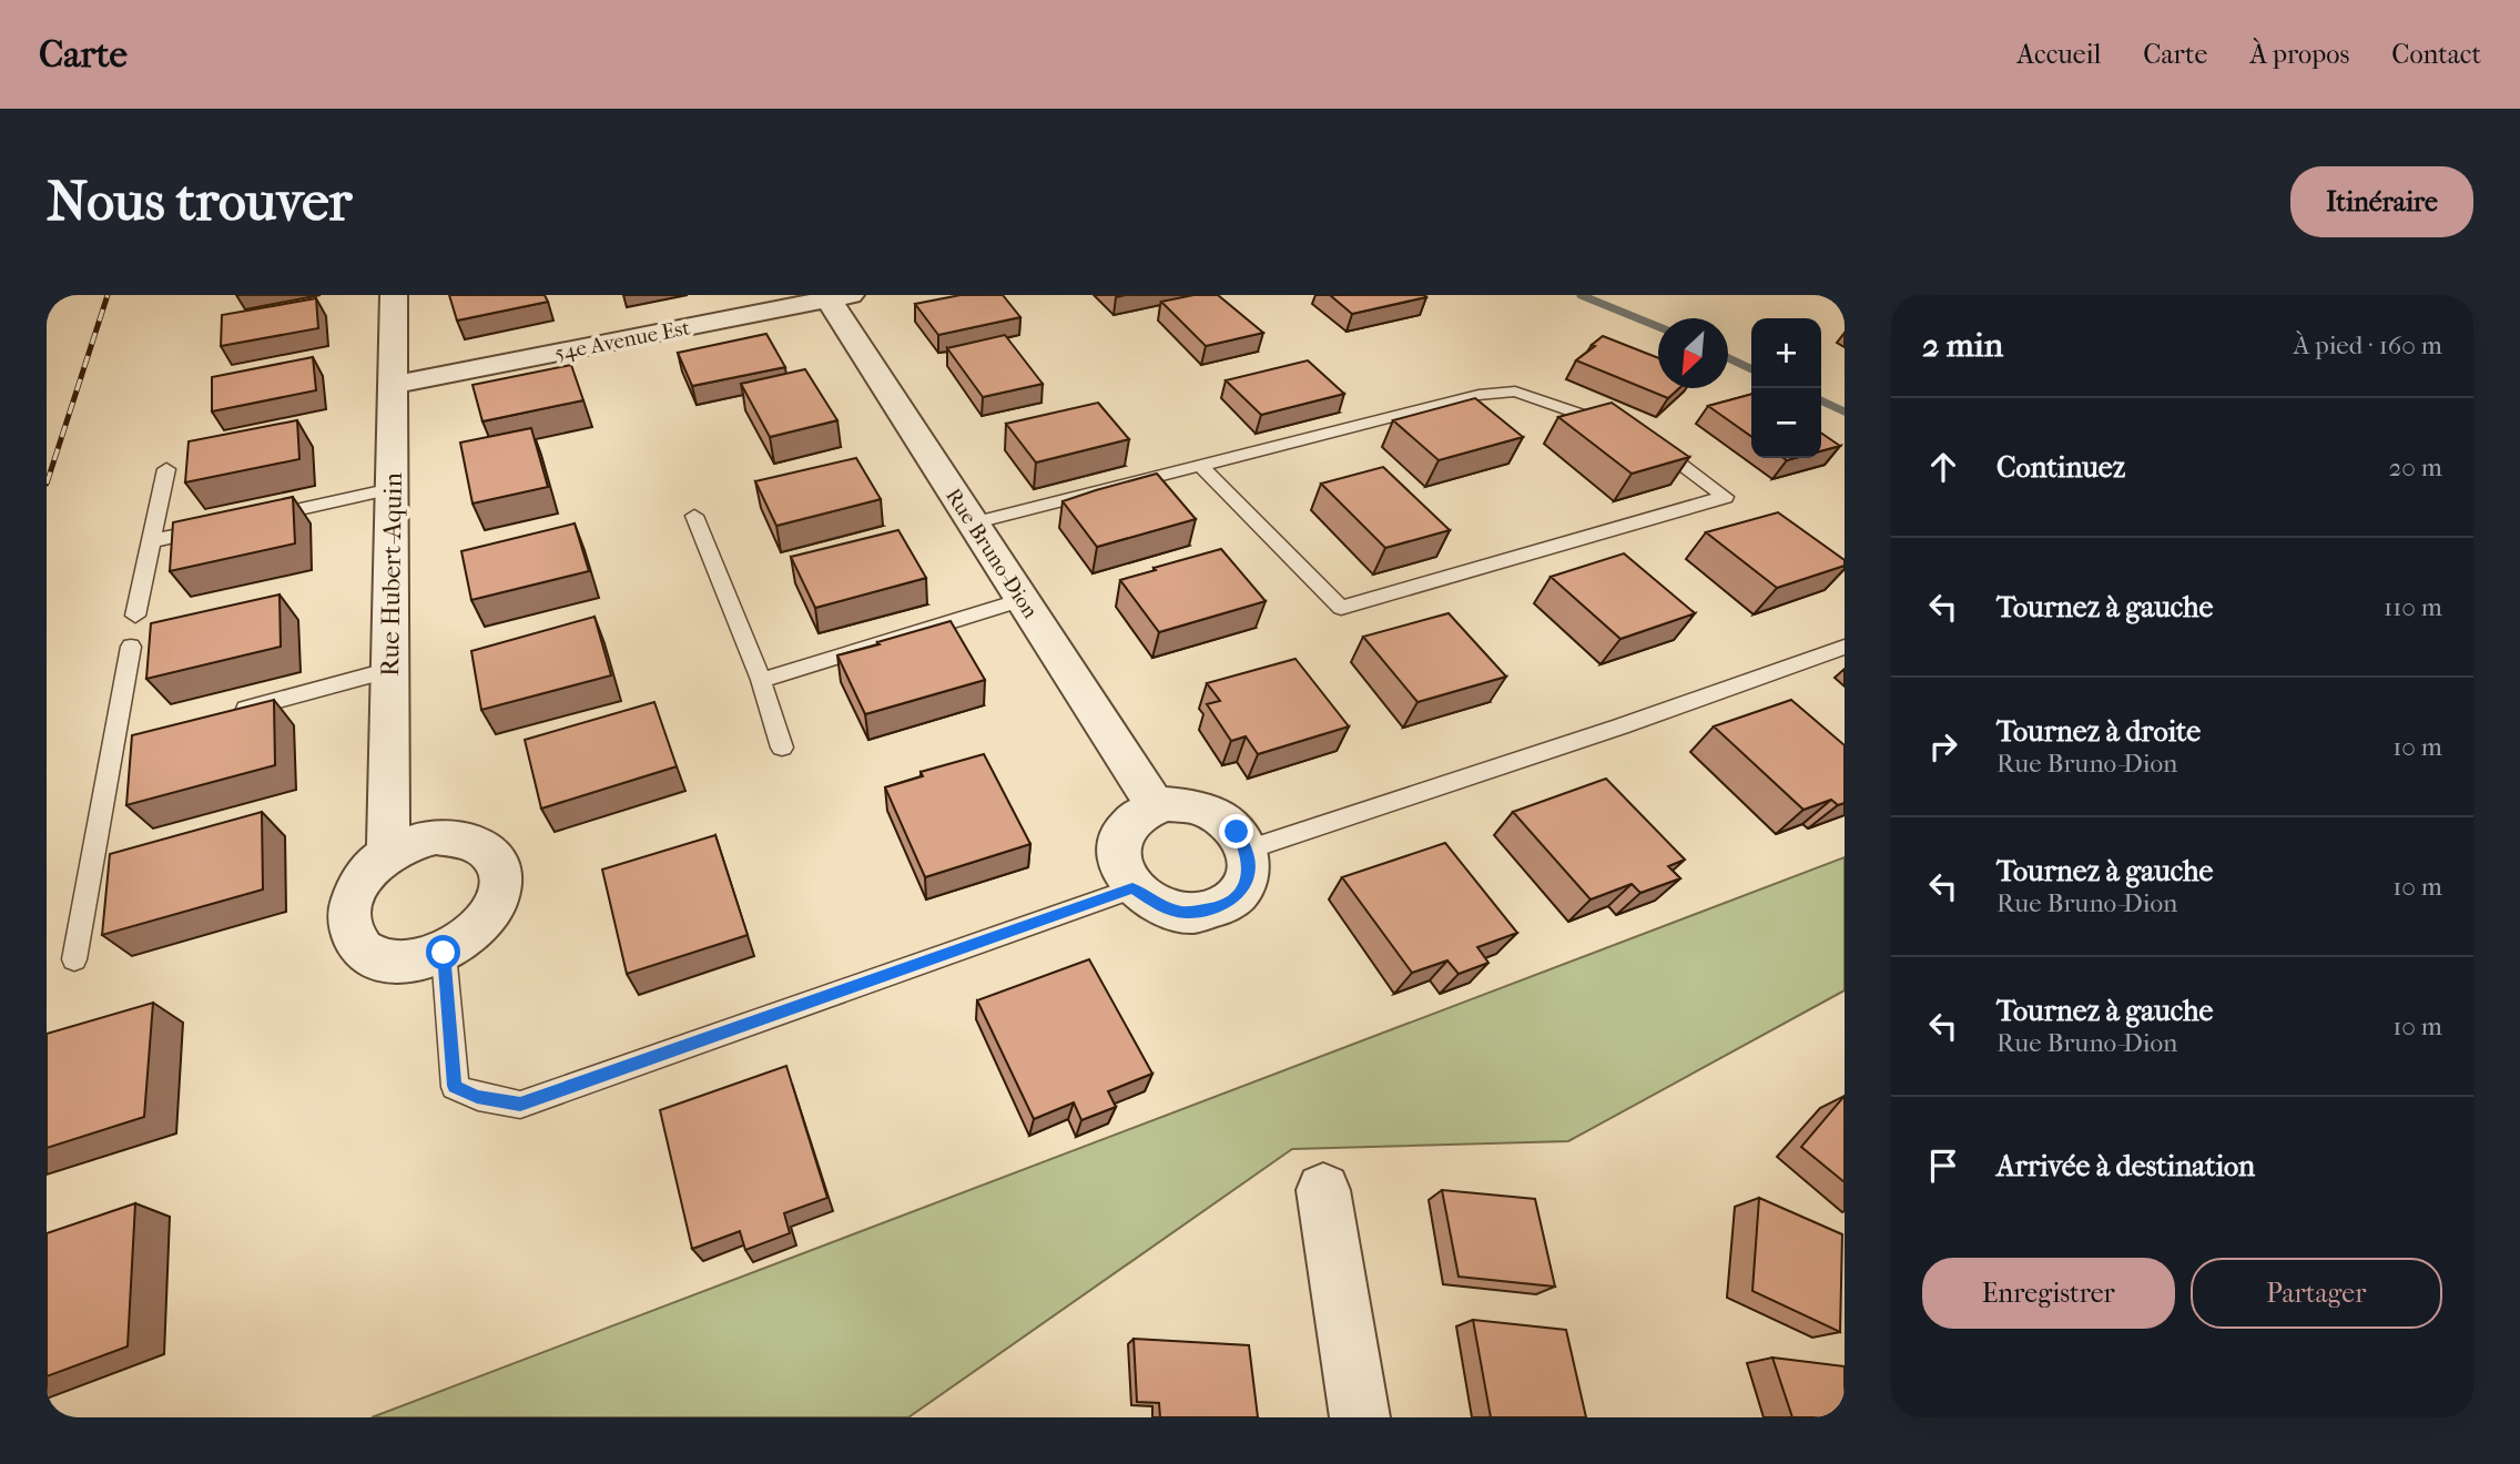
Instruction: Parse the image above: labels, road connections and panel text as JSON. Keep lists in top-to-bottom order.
{
  "streets": {
    "street": ["54e Avenue Est", "Rue Bruno-Dion", "Rue Hubert-Aquin"]
  },
  "crossings": [
    ["54e Avenue Est", "Rue Bruno-Dion"],
    ["54e Avenue Est", "Rue Hubert-Aquin"]
  ],
  "north": "bottom left",
  "page": {
    "header": "Carte",
    "nav": [
      "Accueil",
      "Carte",
      "À propos",
      "Contact"
    ],
    "buttons": [
      "Itinéraire",
      ["Enregistrer", "Partager"]
    ],
    "title": "Nous trouver",
    "heading": ["2 min", "À pied · 160 m"],
    "map_buttons": ["+", "−"],
    "list": [
      ["Continuez", "20 m"],
      ["Tournez à gauche", "110 m"],
      ["Tournez à droite", "Rue Bruno-Dion", "10 m"],
      ["Tournez à gauche", "Rue Bruno-Dion", "10 m"],
      ["Tournez à gauche", "Rue Bruno-Dion", "10 m"],
      "Arrivée à destination"
    ]
  }
}
